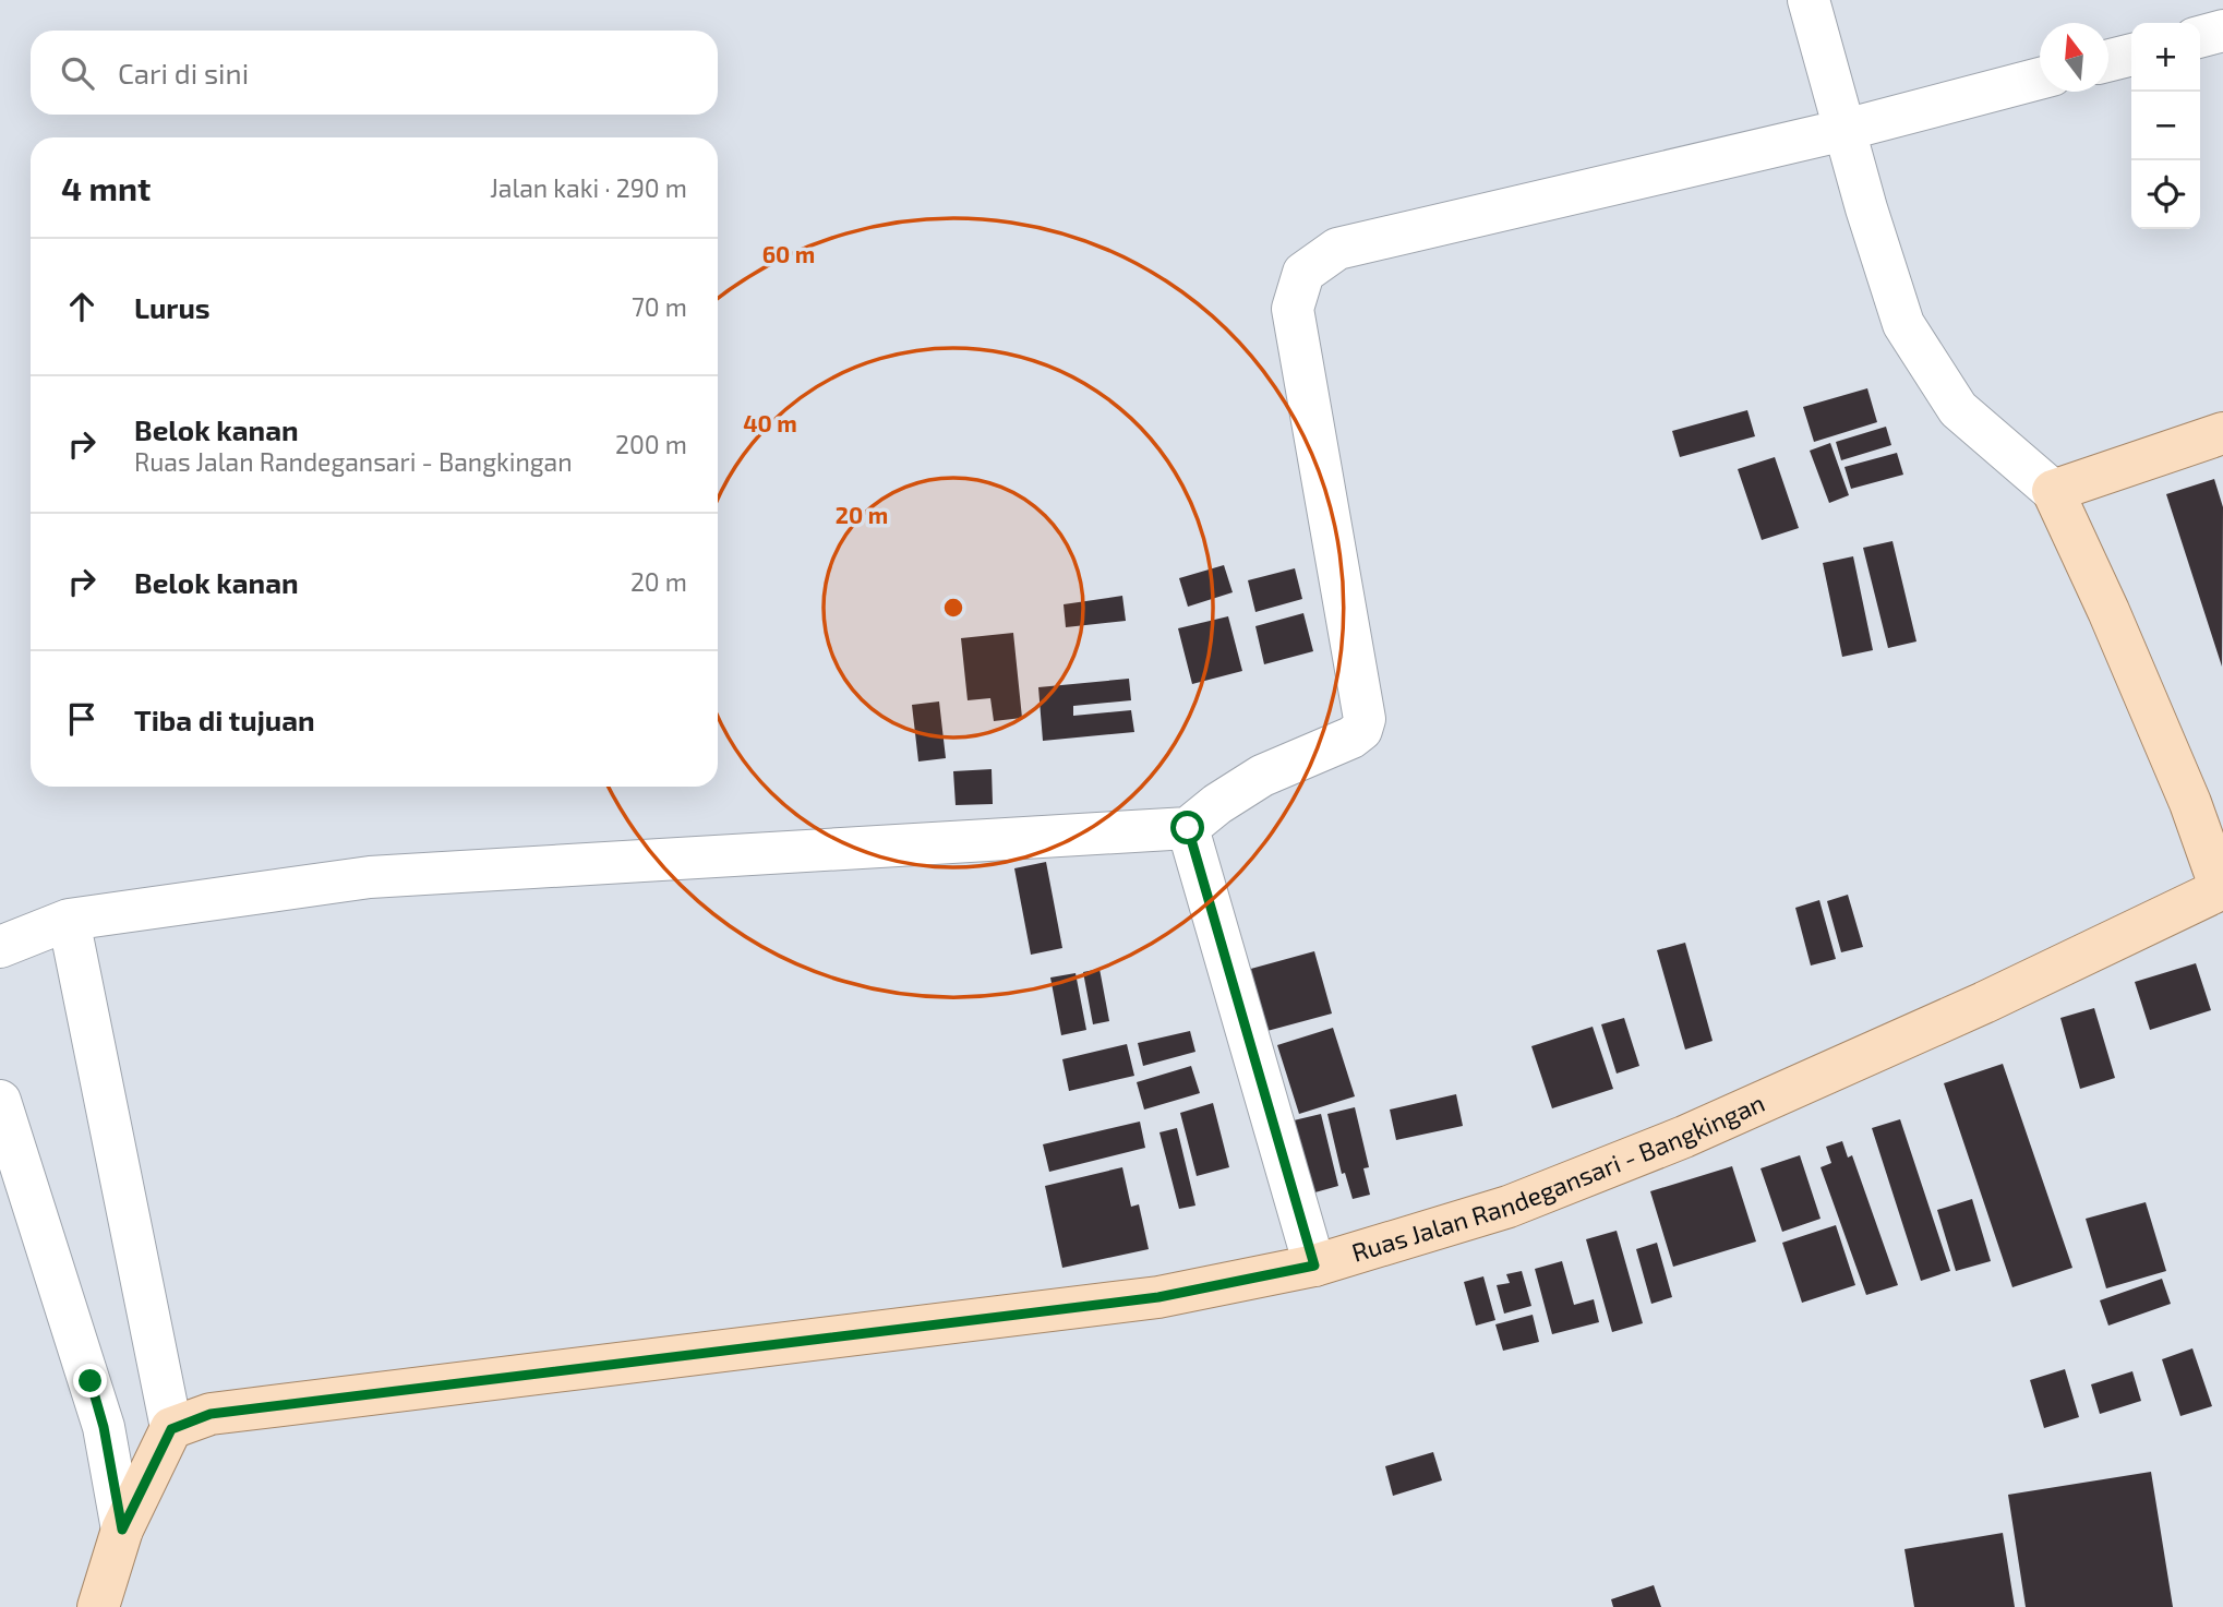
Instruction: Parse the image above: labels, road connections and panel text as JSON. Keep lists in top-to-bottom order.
{
  "streets": {
    "main road": ["Ruas Jalan Randegansari - Bangkingan"]
  },
  "north": "top",
  "page": {
    "map_buttons": ["+", "−"],
    "search": "Cari di sini",
    "heading": ["4 mnt", "Jalan kaki · 290 m"],
    "list": [
      ["Lurus", "70 m"],
      ["Belok kanan", "Ruas Jalan Randegansari - Bangkingan", "200 m"],
      ["Belok kanan", "20 m"],
      "Tiba di tujuan"
    ]
  },
  "rings": ["60 m", "40 m", "20 m"]
}
